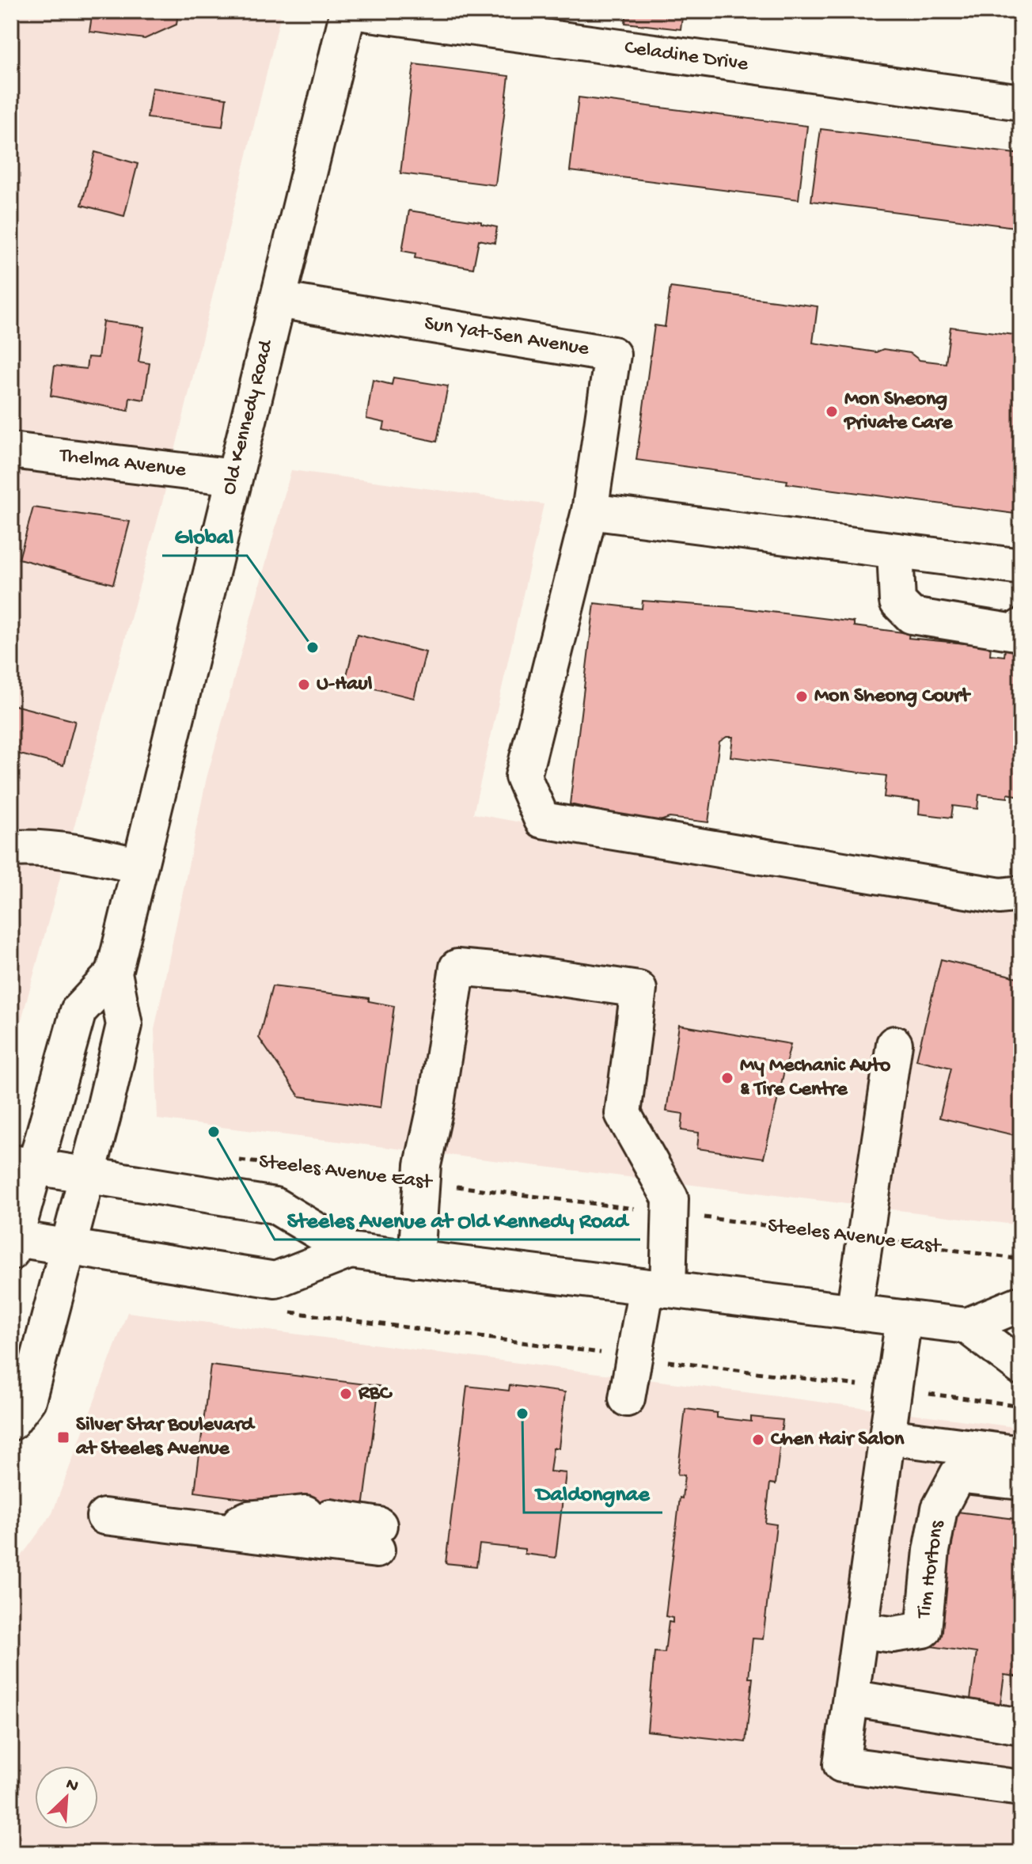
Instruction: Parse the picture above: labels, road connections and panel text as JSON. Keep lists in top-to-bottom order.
{
  "streets": {
    "street": [
      "Celadine Drive",
      "Sun Yat-Sen Avenue",
      "Old Kennedy Road",
      "Thelma Avenue",
      "Steeles Avenue East",
      "Tim Hortons"
    ]
  },
  "crossings": [
    ["Celadine Drive", "Old Kennedy Road"],
    ["Sun Yat-Sen Avenue", "Old Kennedy Road"],
    ["Old Kennedy Road", "Thelma Avenue"],
    ["Old Kennedy Road", "Steeles Avenue East"]
  ],
  "places": {
    "other": [
      "Mon Sheong Private Care",
      "Global",
      "U-Haul",
      "Mon Sheong Court",
      "My Mechanic Auto & Tire Centre",
      "Steeles Avenue at Old Kennedy Road",
      "RBC",
      "Daldongnae",
      "Chen Hair Salon"
    ],
    "transit": ["Silver Star Boulevard at Steeles Avenue"]
  },
  "north": "top right"
}
